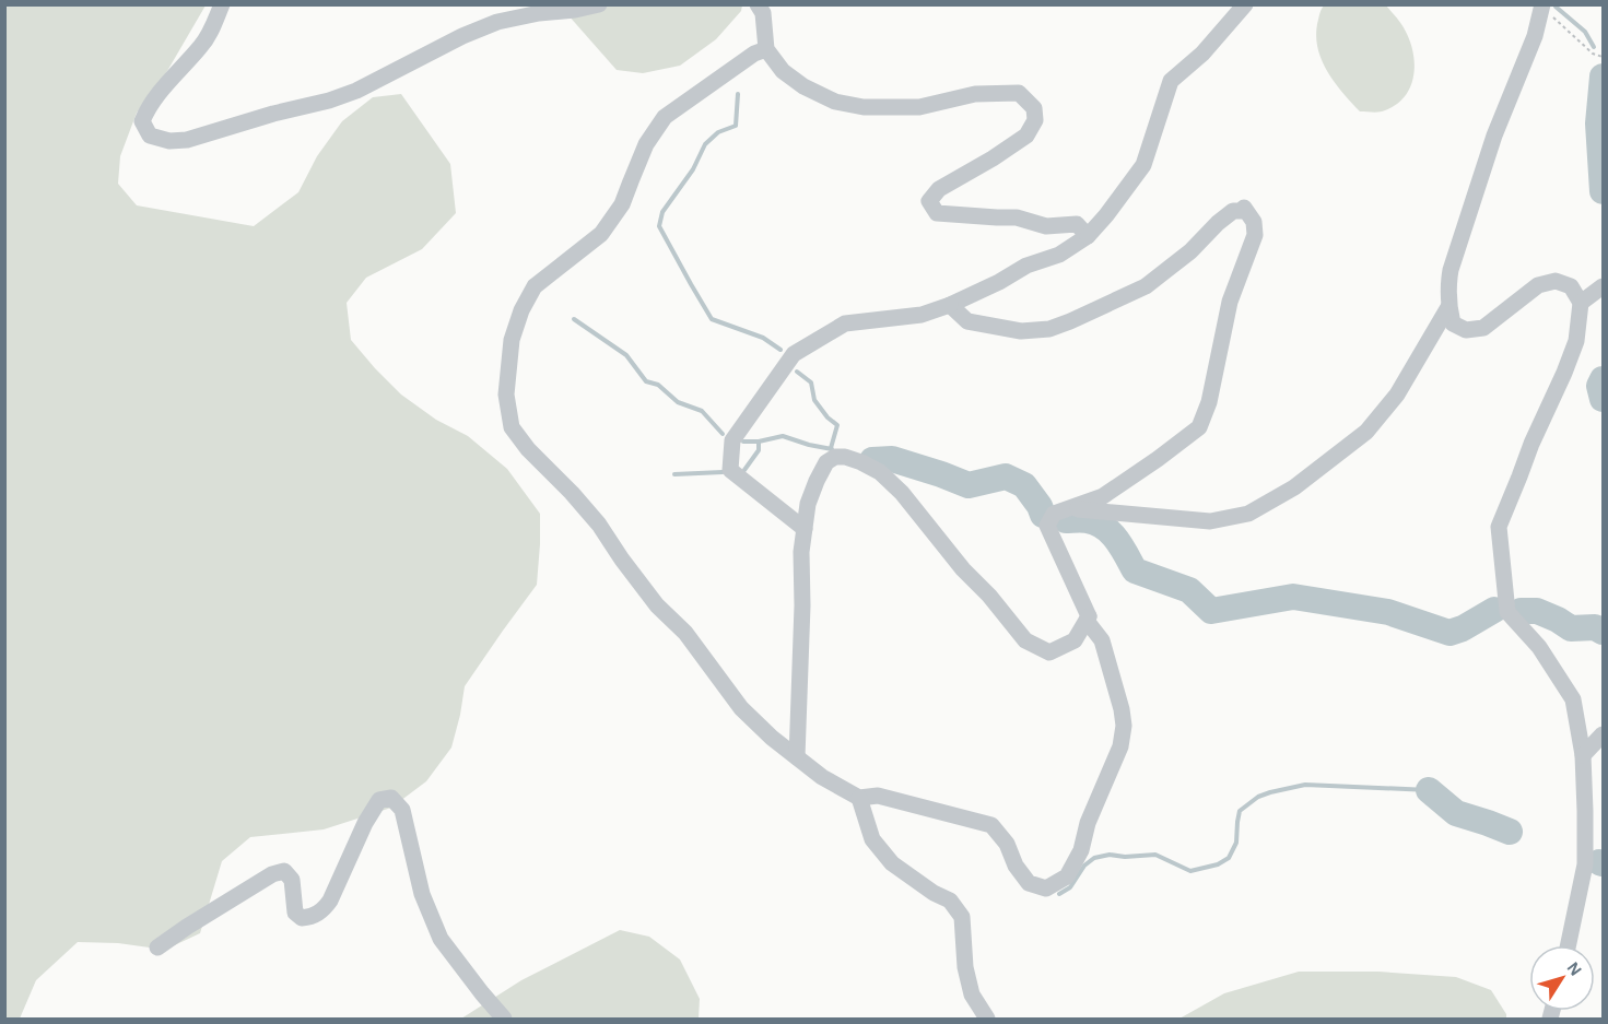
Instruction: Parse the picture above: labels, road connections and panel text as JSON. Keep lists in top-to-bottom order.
{
  "north": "top right"
}
